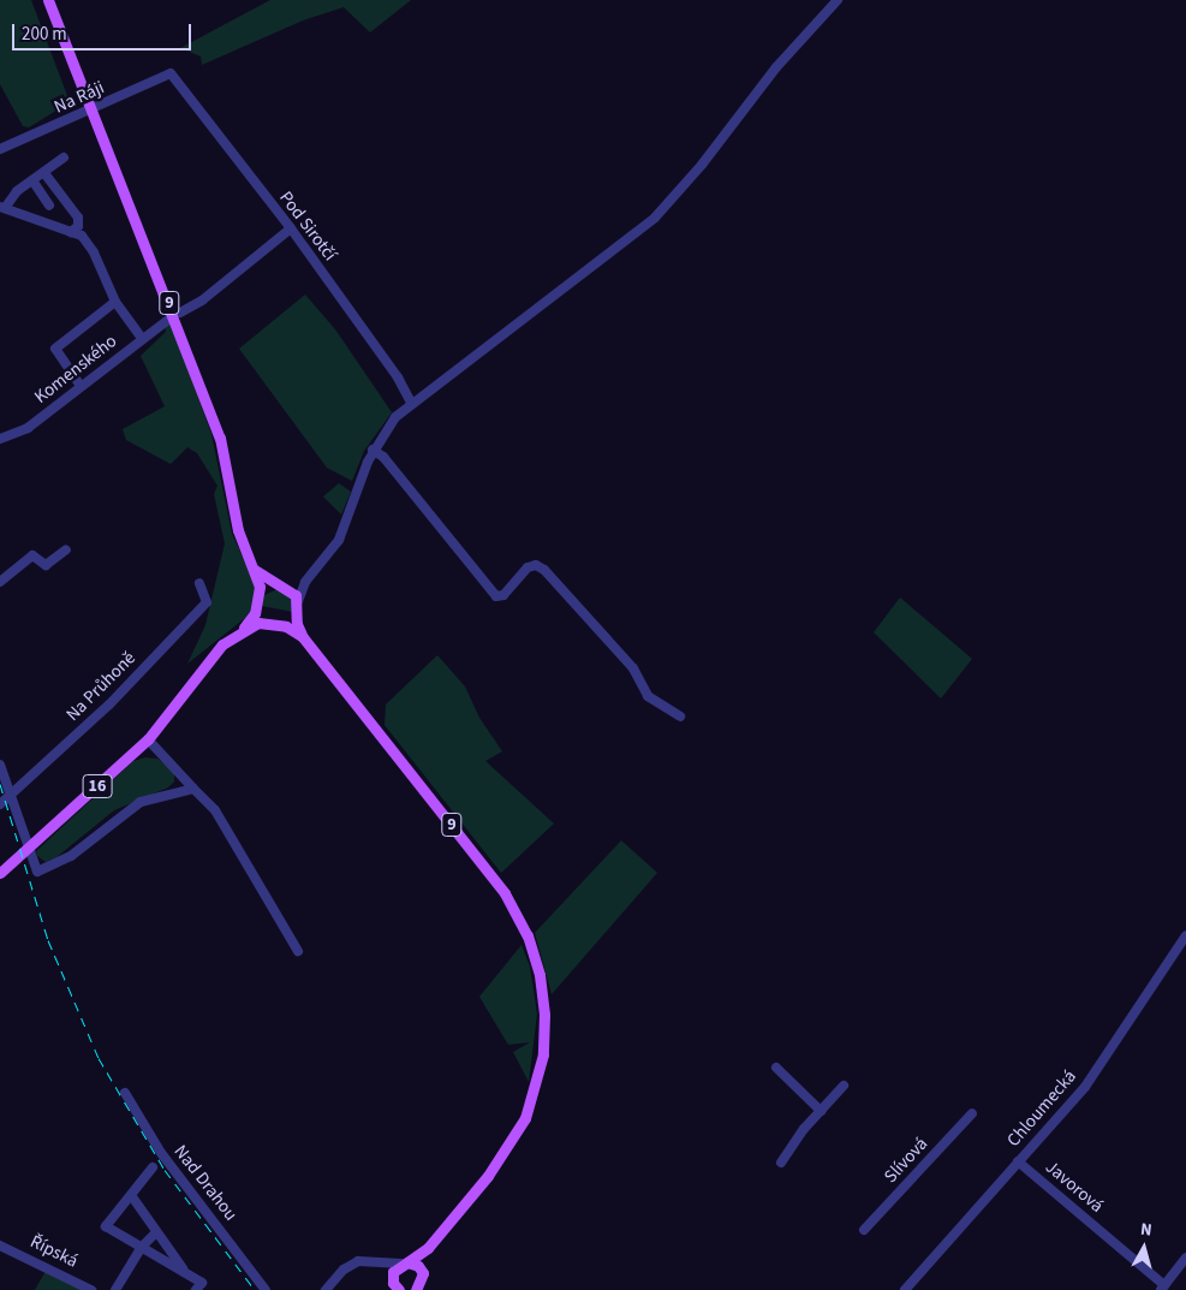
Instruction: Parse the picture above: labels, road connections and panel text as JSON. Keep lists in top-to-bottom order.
{
  "streets": {
    "main road": ["9", "16"],
    "street": [
      "Na Ráji",
      "Pod Sirotčí",
      "Komenského",
      "Na Průhoně",
      "Chloumecká",
      "Slívová",
      "Nad Drahou",
      "Javorová",
      "Řípská"
    ]
  },
  "crossings": [
    ["Na Ráji", "Pod Sirotčí"],
    ["9", "16"],
    ["Chloumecká", "Javorová"]
  ],
  "scale_bar": "200 m",
  "north": "top"
}
